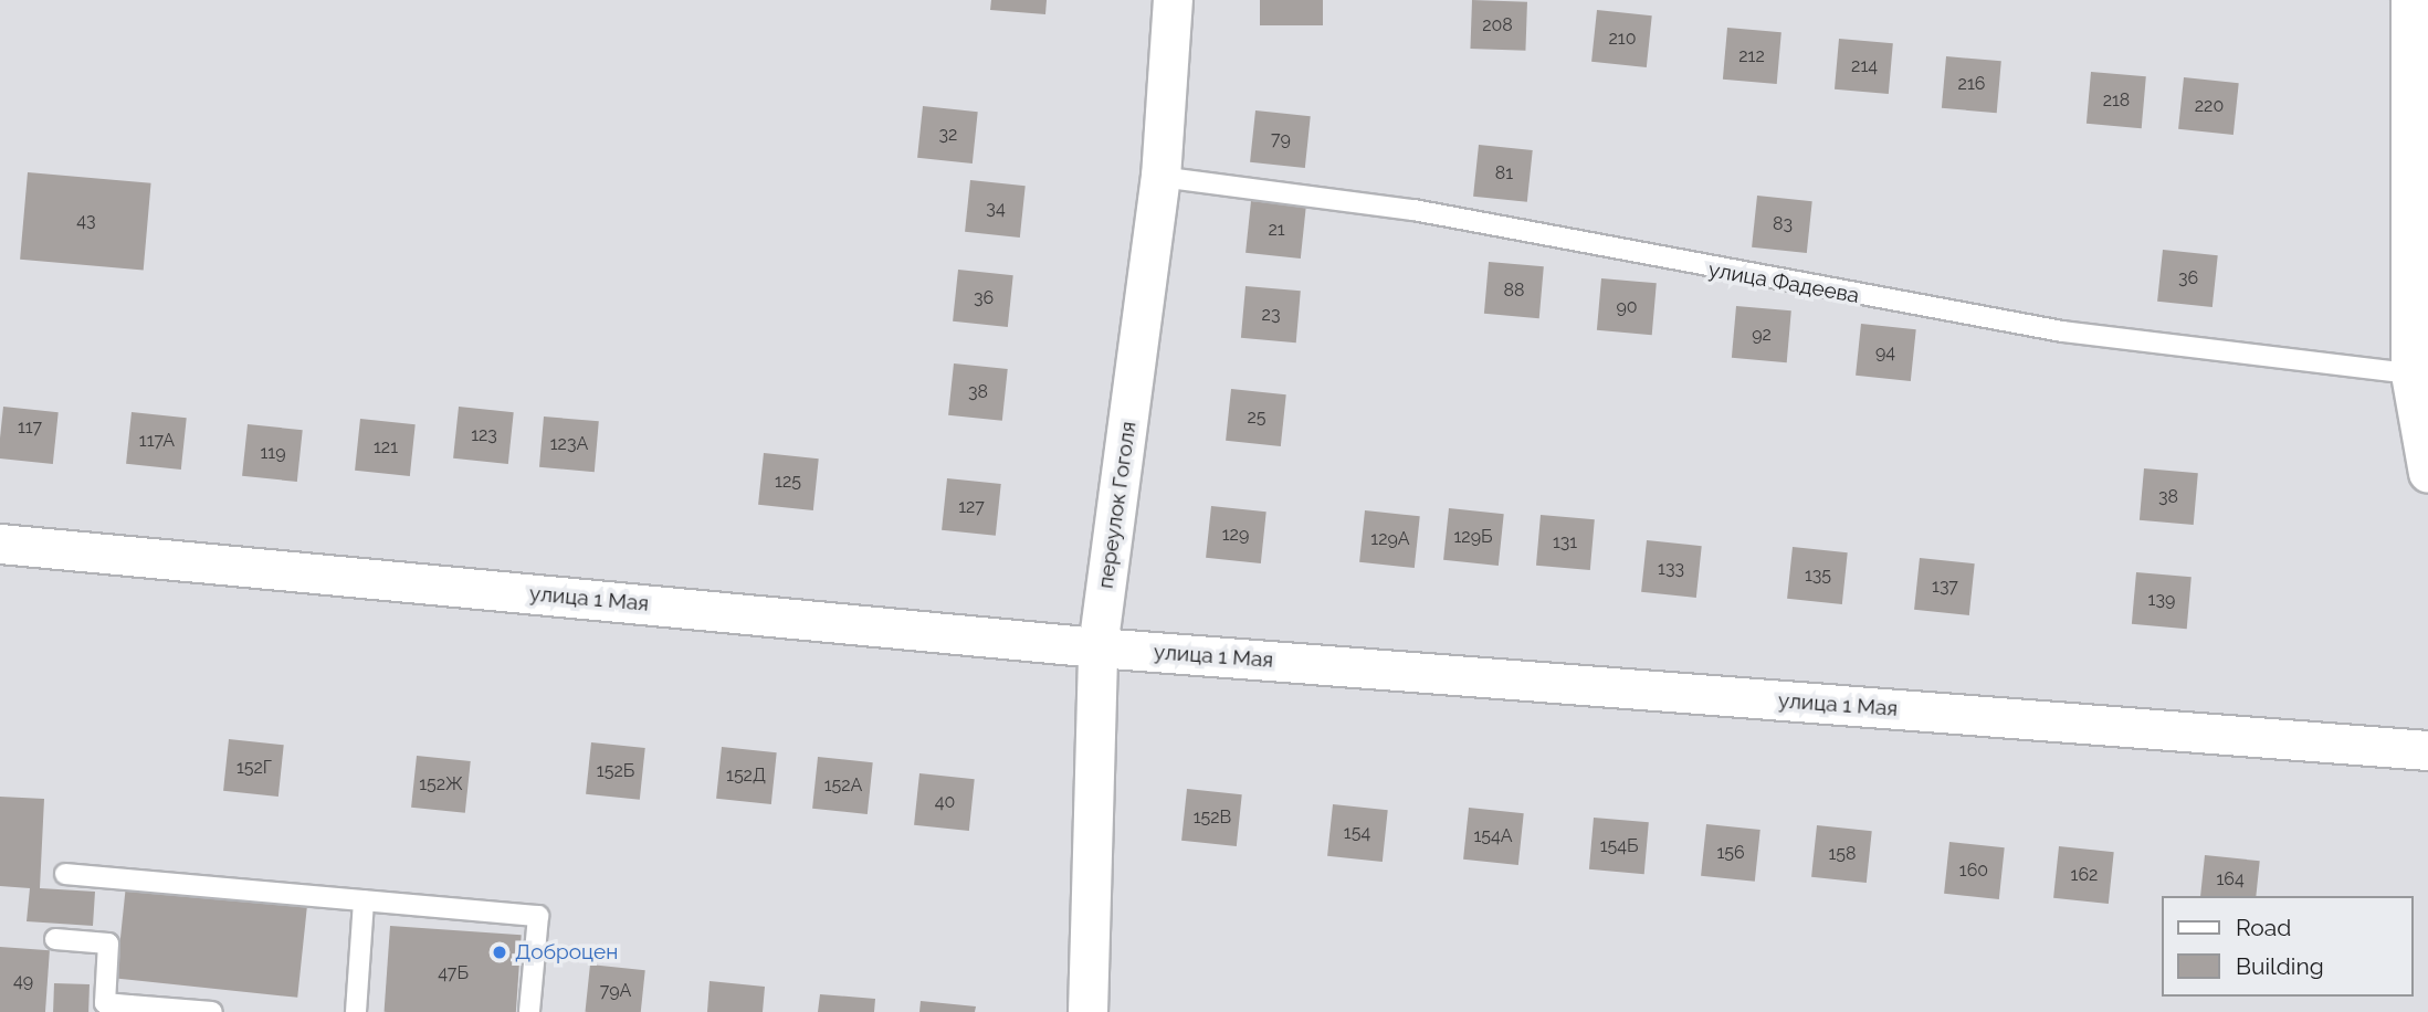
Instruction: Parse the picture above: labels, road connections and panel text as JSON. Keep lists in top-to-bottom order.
{
  "streets": {
    "street": ["переулок Гоголя", "улица 1 Мая"],
    "lane": ["улица Фадеева"]
  },
  "crossings": [
    ["улица Фадеева", "переулок Гоголя"],
    ["переулок Гоголя", "улица 1 Мая"]
  ],
  "places": ["Доброцен"],
  "house_numbers": [
    "208",
    "210",
    "212",
    "214",
    "216",
    "218",
    "220",
    "32",
    "79",
    "81",
    "34",
    "43",
    "83",
    "21",
    "36",
    "88",
    "36",
    "90",
    "23",
    "92",
    "94",
    "38",
    "25",
    "117",
    "123",
    "117А",
    "123А",
    "121",
    "119",
    "125",
    "38",
    "127",
    "129",
    "129Б",
    "129А",
    "131",
    "133",
    "135",
    "137",
    "139",
    "152Г",
    "152Б",
    "152Д",
    "152Ж",
    "152А",
    "40",
    "152В",
    "154",
    "154А",
    "154Б",
    "156",
    "158",
    "160",
    "162",
    "164",
    "47Б",
    "49",
    "79А"
  ],
  "legend": ["Road", "Building"]
}
